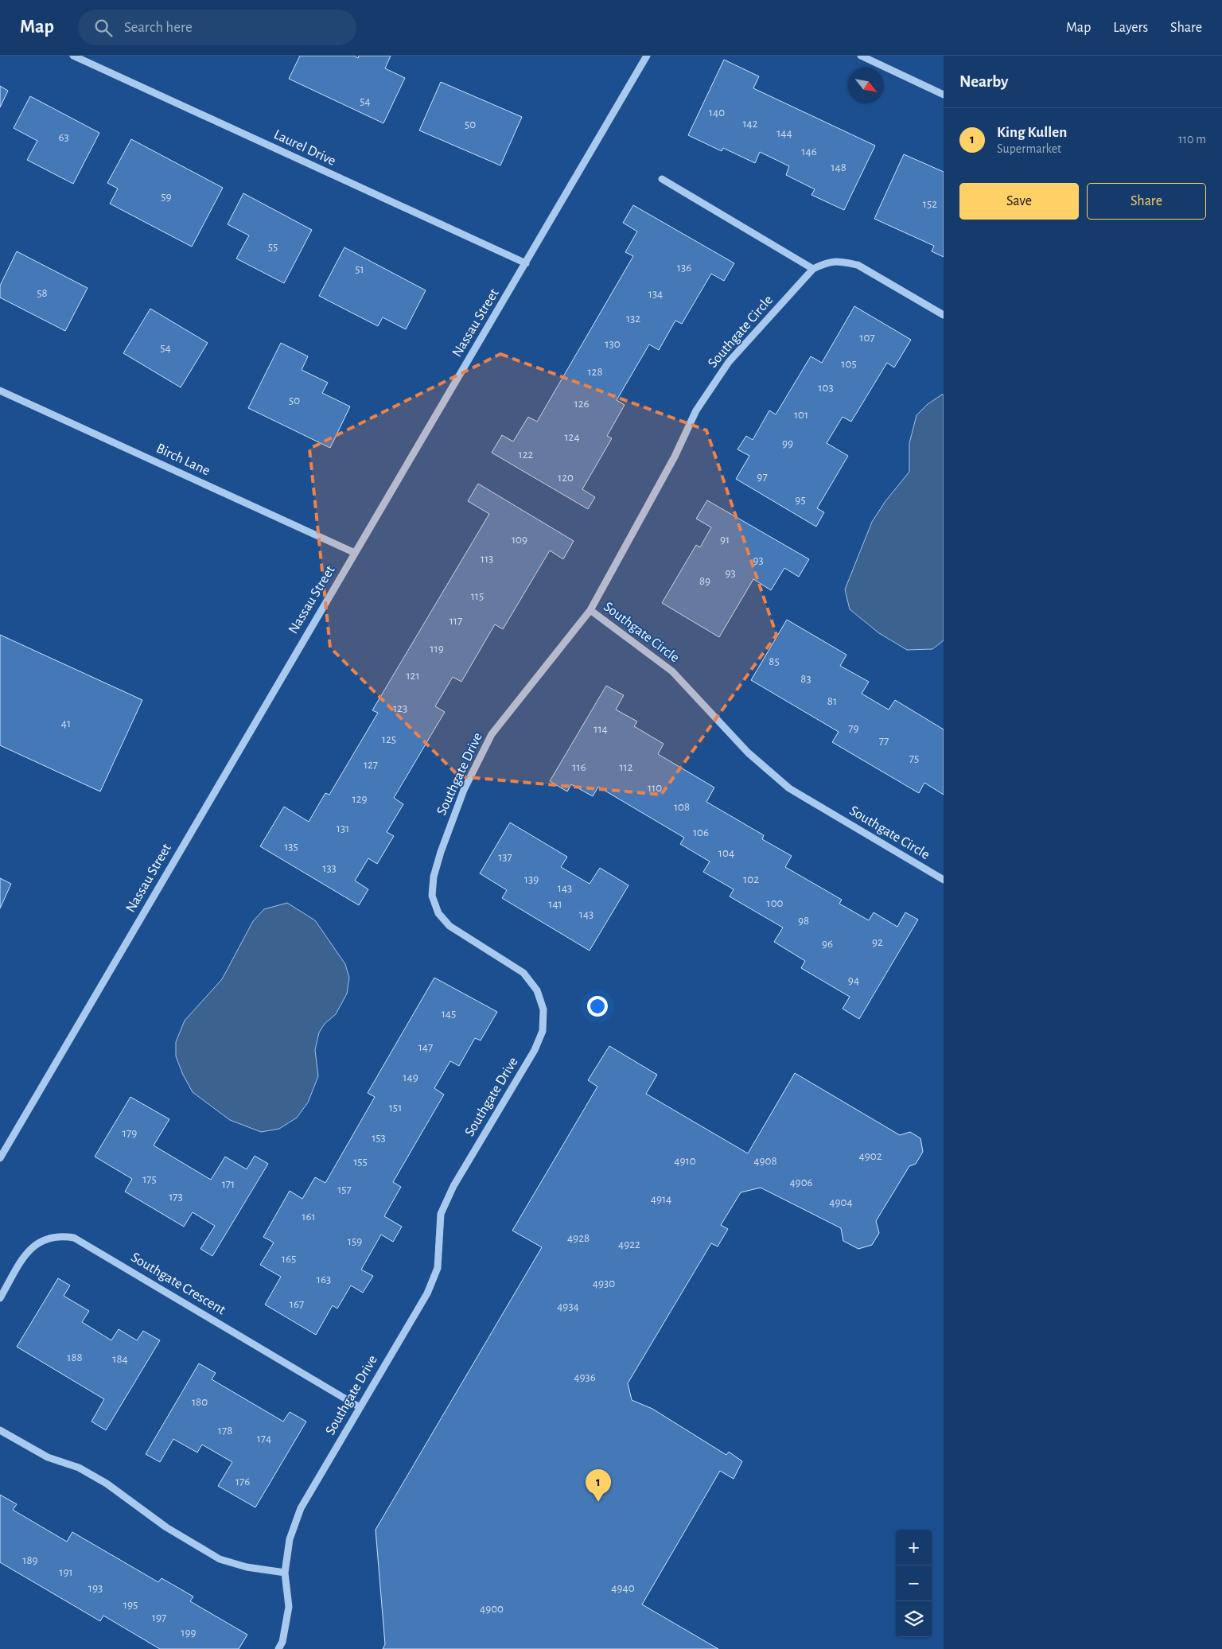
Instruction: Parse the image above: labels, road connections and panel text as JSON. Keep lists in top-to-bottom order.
{
  "streets": {
    "street": [
      "Laurel Drive",
      "Nassau Street",
      "Southgate Circle",
      "Birch Lane",
      "Southgate Drive",
      "Southgate Crescent"
    ]
  },
  "crossings": [
    ["Laurel Drive", "Nassau Street"],
    ["Nassau Street", "Birch Lane"],
    ["Southgate Circle", "Southgate Drive"],
    ["Southgate Drive", "Southgate Crescent"]
  ],
  "house_numbers": [
    "54",
    "140",
    "142",
    "50",
    "144",
    "63",
    "146",
    "148",
    "59",
    "152",
    "55",
    "136",
    "51",
    "58",
    "134",
    "132",
    "107",
    "130",
    "54",
    "105",
    "128",
    "103",
    "50",
    "126",
    "101",
    "124",
    "99",
    "122",
    "97",
    "120",
    "95",
    "109",
    "91",
    "113",
    "93",
    "93",
    "89",
    "115",
    "117",
    "119",
    "85",
    "121",
    "83",
    "81",
    "123",
    "41",
    "79",
    "114",
    "125",
    "77",
    "75",
    "127",
    "116",
    "112",
    "110",
    "129",
    "108",
    "131",
    "106",
    "135",
    "104",
    "137",
    "133",
    "139",
    "102",
    "143",
    "100",
    "141",
    "143",
    "98",
    "92",
    "96",
    "94",
    "145",
    "147",
    "149",
    "151",
    "179",
    "153",
    "4902",
    "4910",
    "4908",
    "155",
    "175",
    "4906",
    "171",
    "157",
    "173",
    "4914",
    "4904",
    "161",
    "4928",
    "159",
    "4922",
    "165",
    "163",
    "4930",
    "167",
    "4934",
    "188",
    "184",
    "4936",
    "180",
    "178",
    "174",
    "176",
    "189",
    "191",
    "193",
    "4940",
    "195",
    "4900",
    "197",
    "199"
  ],
  "north": "bottom right",
  "page": {
    "header": "Map",
    "search": "Search here",
    "nav": ["Map", "Layers", "Share"],
    "heading": "Nearby",
    "list": [
      {
        "mark": "1",
        "name": "King Kullen",
        "note": "Supermarket",
        "value": "110 m"
      }
    ],
    "buttons": ["Save", "Share"],
    "pins": "1",
    "map_buttons": ["+", "−"]
  }
}
